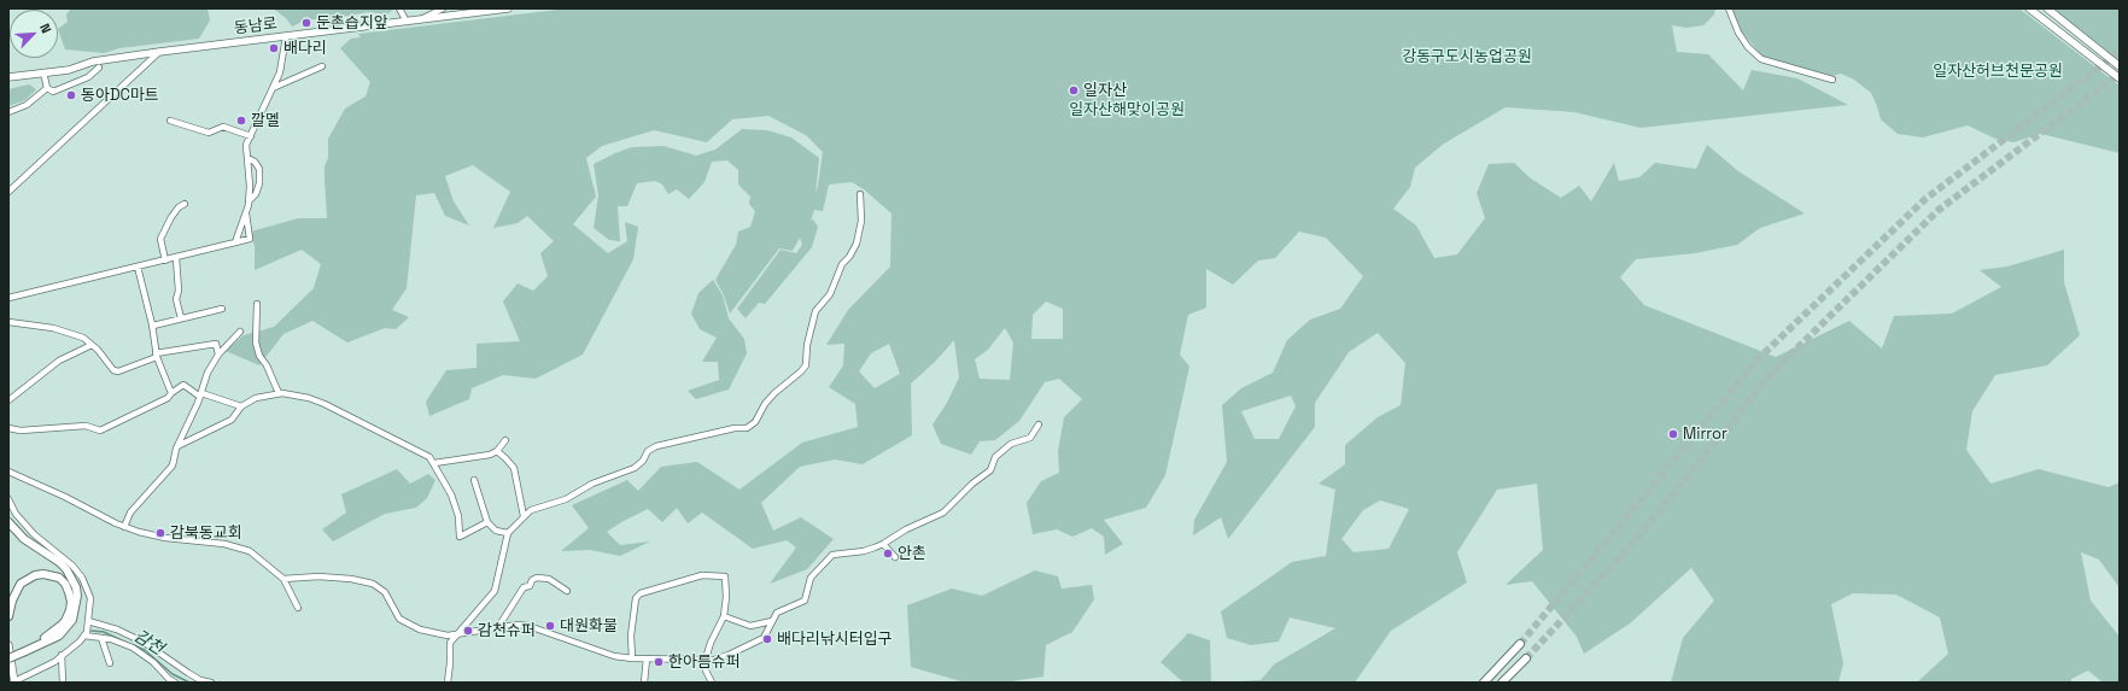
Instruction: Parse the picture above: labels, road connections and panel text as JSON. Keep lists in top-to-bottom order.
{
  "streets": {
    "main road": ["동남로"]
  },
  "water": ["감천"],
  "parks": ["강동구도시농업공원", "일자산허브천문공원", "일자산해맞이공원"],
  "places": [
    "둔촌습지앞",
    "배다리",
    "일자산",
    "동아DC마트",
    "깔멜",
    "Mirror",
    "감북동교회",
    "안촌",
    "대원화물",
    "감천슈퍼",
    "배다리낚시터입구",
    "한아름슈퍼"
  ],
  "north": "top right"
}
